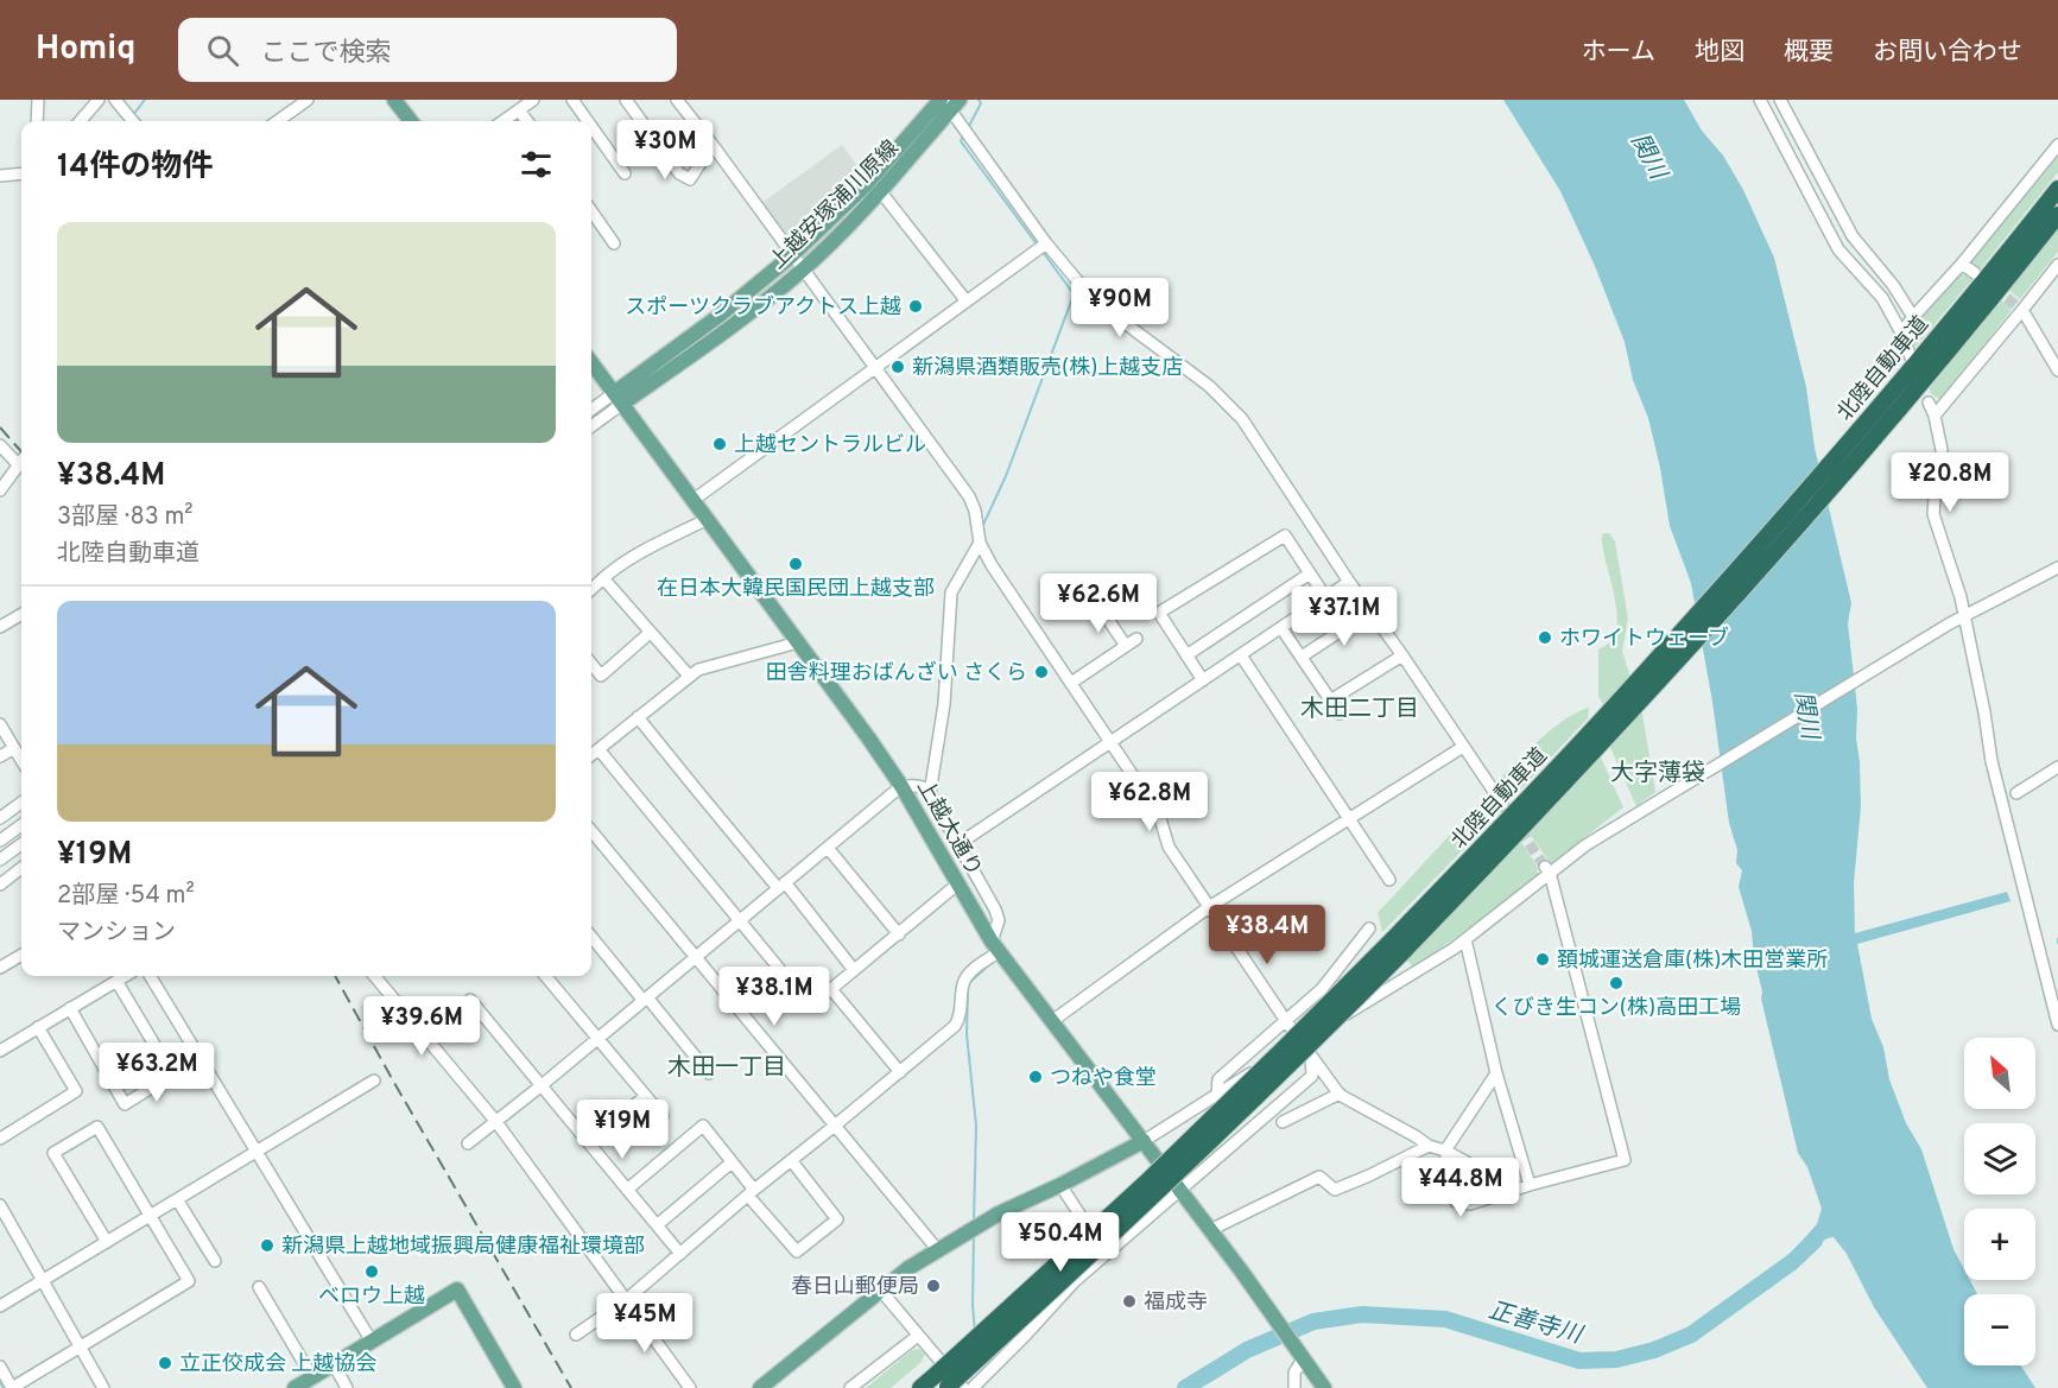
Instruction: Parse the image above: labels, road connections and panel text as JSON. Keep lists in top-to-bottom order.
{
  "streets": {
    "highway": ["北陸自動車道"],
    "main road": ["上越安塚浦川原線", "上越大通り"]
  },
  "crossings": [
    ["上越安塚浦川原線", "上越大通り"]
  ],
  "districts": ["木田二丁目", "大字薄袋", "木田一丁目"],
  "water": ["関川", "正善寺川"],
  "places": [
    "スポーツクラブアクトス上越",
    "新潟県酒類販売(株)上越支店",
    "上越セントラルビル",
    "在日本大韓民国民団上越支部",
    "ホワイトウェーブ",
    "田舎料理おばんざい さくら",
    "頚城運送倉庫(株)木田営業所",
    "くびき生コン(株)高田工場",
    "つねや食堂",
    "新潟県上越地域振興局健康福祉環境部",
    "ベロウ上越",
    "春日山郵便局",
    "福成寺",
    "立正佼成会 上越協会"
  ],
  "north": "top left",
  "page": {
    "header": "Homiq",
    "search": "ここで検索",
    "nav": [
      "ホーム",
      "地図",
      "概要",
      "お問い合わせ"
    ],
    "price": [
      "¥30M",
      "¥90M",
      "¥20.8M",
      "¥62.6M",
      "¥37.1M",
      "¥62.8M",
      "¥38.4M",
      "¥38.1M",
      "¥39.6M",
      "¥63.2M",
      "¥19M",
      "¥44.8M",
      "¥50.4M",
      "¥45M"
    ],
    "heading": "14件の物件",
    "list": [
      {
        "name": "¥38.4M",
        "note": "3部屋 · 83 m² · 北陸自動車道"
      },
      {
        "name": "¥19M",
        "note": "2部屋 · 54 m² · マンション"
      }
    ],
    "map_buttons": ["+", "−"]
  }
}
